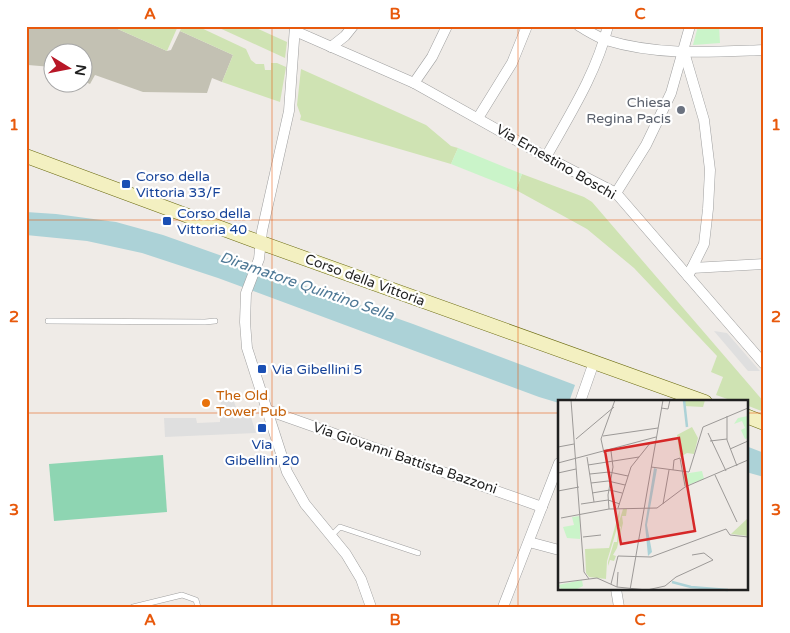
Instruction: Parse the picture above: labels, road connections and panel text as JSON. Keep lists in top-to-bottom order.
{
  "streets": {
    "main road": ["Corso della Vittoria"],
    "street": ["Via Ernestino Boschi", "Via Giovanni Battista Bazzoni"]
  },
  "water": ["Diramatore Quintino Sella"],
  "places": {
    "other": ["Chiesa Regina Pacis", "The Old Tower Pub"],
    "transit": [
      "Corso della Vittoria 33/F",
      "Corso della Vittoria 40",
      "Via Gibellini 5",
      "Via Gibellini 20"
    ]
  },
  "north": "right",
  "grid": {
    "columns": ["A", "B", "C"],
    "rows": ["1", "2", "3"]
  }
}
